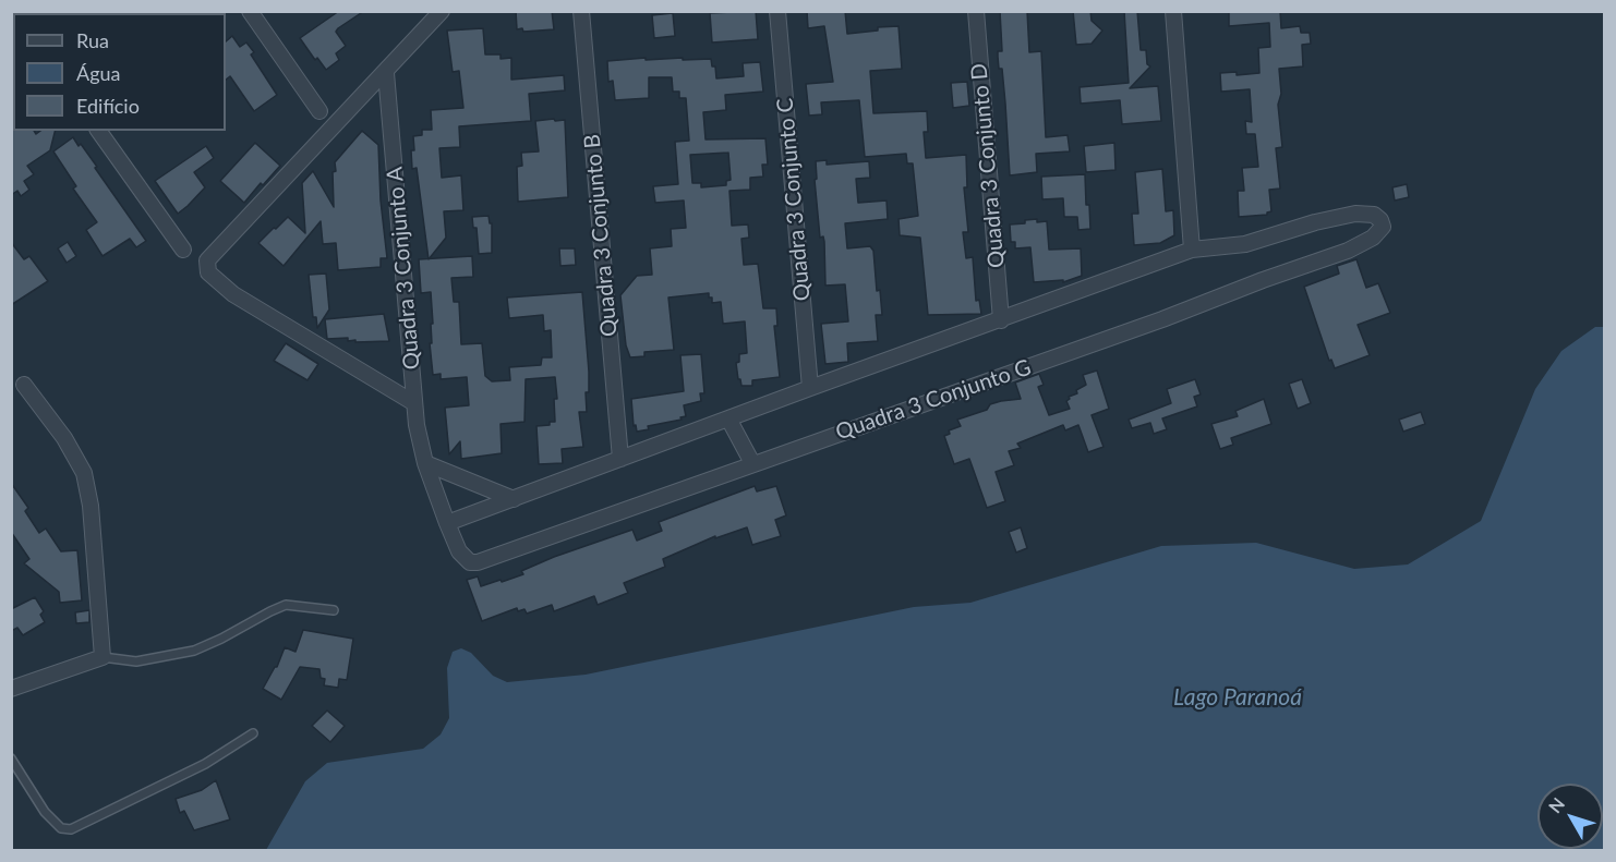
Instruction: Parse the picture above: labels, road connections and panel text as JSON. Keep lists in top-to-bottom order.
{
  "streets": {
    "street": [
      "Quadra 3 Conjunto D",
      "Quadra 3 Conjunto C",
      "Quadra 3 Conjunto B",
      "Quadra 3 Conjunto A",
      "Quadra 3 Conjunto G"
    ]
  },
  "crossings": [
    ["Quadra 3 Conjunto A", "Quadra 3 Conjunto G"]
  ],
  "water": ["Lago Paranoá"],
  "legend": ["Rua", "Água", "Edifício"],
  "north": "top left"
}
